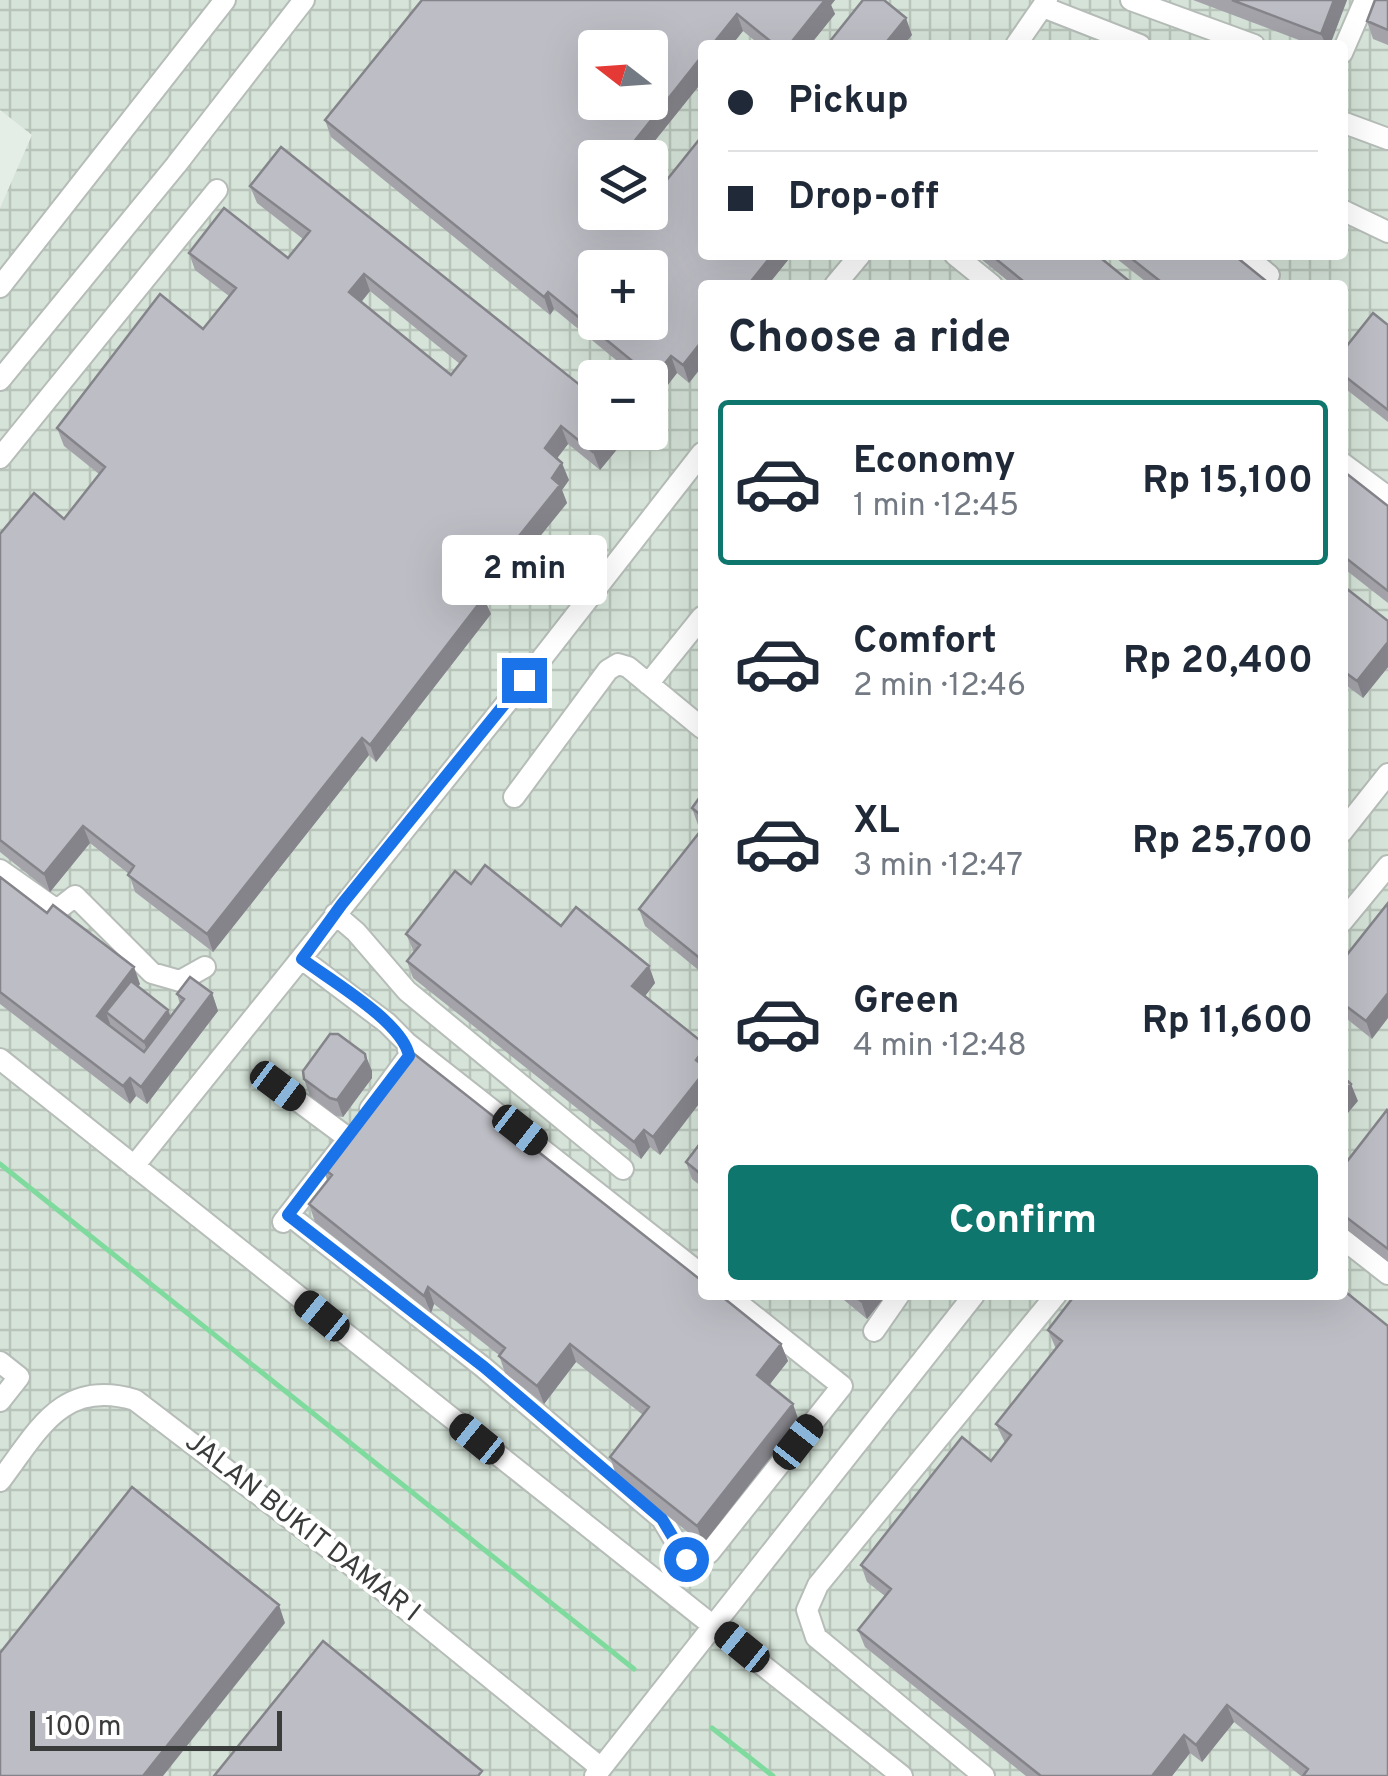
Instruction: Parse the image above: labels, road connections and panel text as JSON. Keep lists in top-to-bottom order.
{
  "streets": {
    "street": ["JALAN BUKIT DAMAR I"]
  },
  "scale_bar": "100 m",
  "north": "left",
  "page": {
    "map_buttons": ["+", "−"],
    "banner": ["Pickup", "Drop-off"],
    "heading": "Choose a ride",
    "list": [
      {
        "name": "Economy",
        "note": "1 min · 12:45",
        "value": "Rp 15,100"
      },
      {
        "name": "Comfort",
        "note": "2 min · 12:46",
        "value": "Rp 20,400"
      },
      {
        "name": "XL",
        "note": "3 min · 12:47",
        "value": "Rp 25,700"
      },
      {
        "name": "Green",
        "note": "4 min · 12:48",
        "value": "Rp 11,600"
      }
    ],
    "bubble": "2 min",
    "buttons": "Confirm",
    "scale": "100 m"
  }
}
